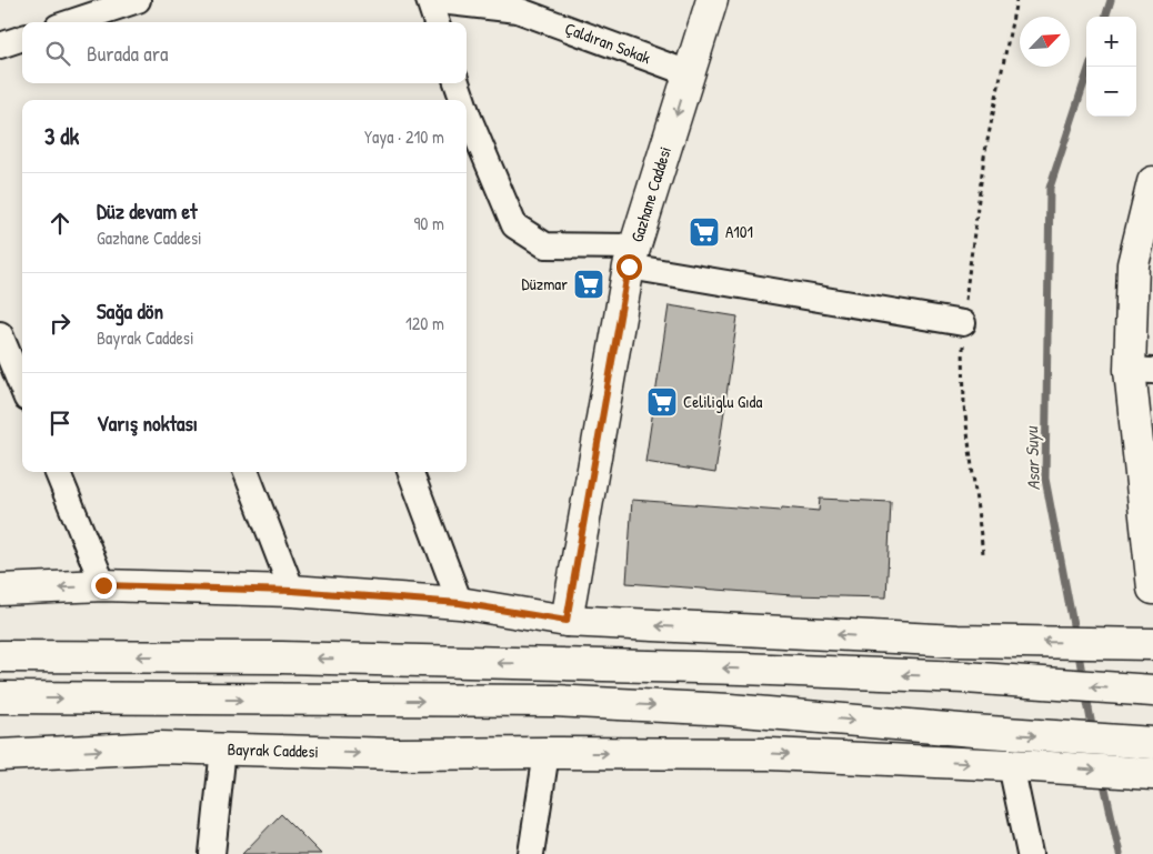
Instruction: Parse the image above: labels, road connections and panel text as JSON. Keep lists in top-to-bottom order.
{
  "streets": {
    "main road": ["Gazhane Caddesi", "Bayrak Caddesi"],
    "street": ["Çaldıran Sokak"]
  },
  "crossings": [
    ["Çaldıran Sokak", "Gazhane Caddesi"]
  ],
  "water": ["Asar Suyu"],
  "places": {
    "supermarket": ["A101", "Düzmar", "Celiliglu Gıda"]
  },
  "north": "top right",
  "page": {
    "map_buttons": ["+", "−"],
    "search": "Burada ara",
    "heading": ["3 dk", "Yaya · 210 m"],
    "list": [
      ["Düz devam et", "Gazhane Caddesi", "90 m"],
      ["Sağa dön", "Bayrak Caddesi", "120 m"],
      "Varış noktası"
    ]
  }
}
